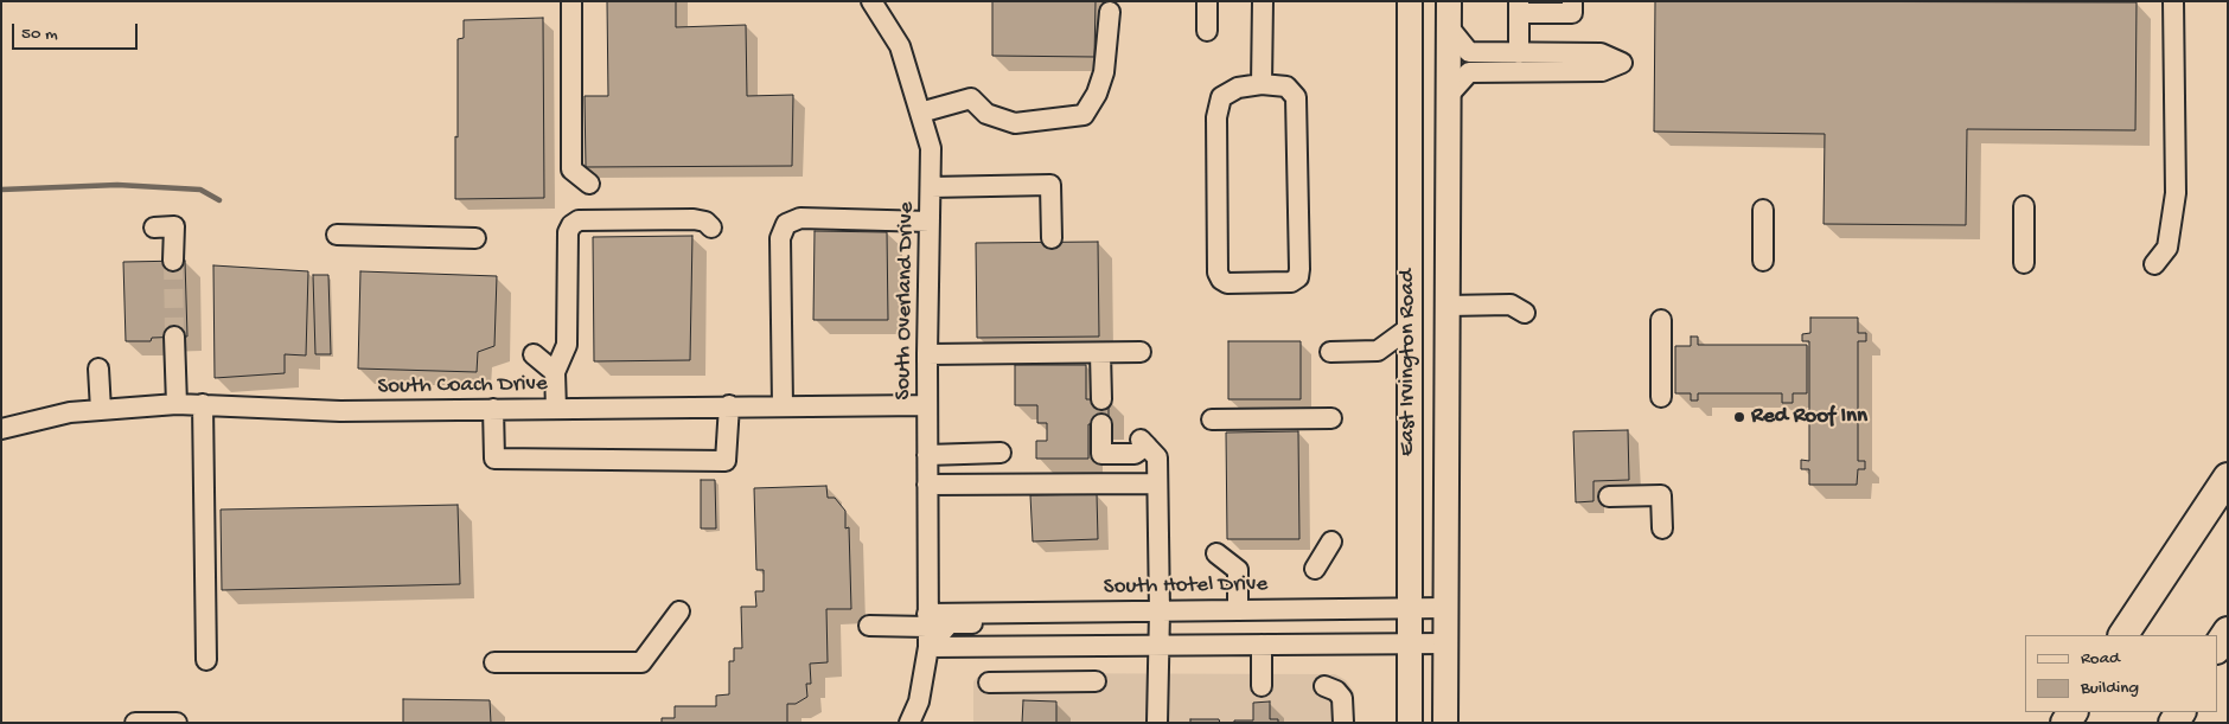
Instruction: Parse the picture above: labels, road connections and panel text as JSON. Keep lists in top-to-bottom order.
{
  "streets": {
    "main road": ["East Irvington Road"],
    "street": ["South Overland Drive", "South Coach Drive", "South Hotel Drive"]
  },
  "crossings": [
    ["South Overland Drive", "South Coach Drive"],
    ["South Overland Drive", "South Hotel Drive"],
    ["East Irvington Road", "South Hotel Drive"]
  ],
  "places": ["Red Roof Inn"],
  "legend": ["Road", "Building"],
  "scale_bar": "50 m"
}
